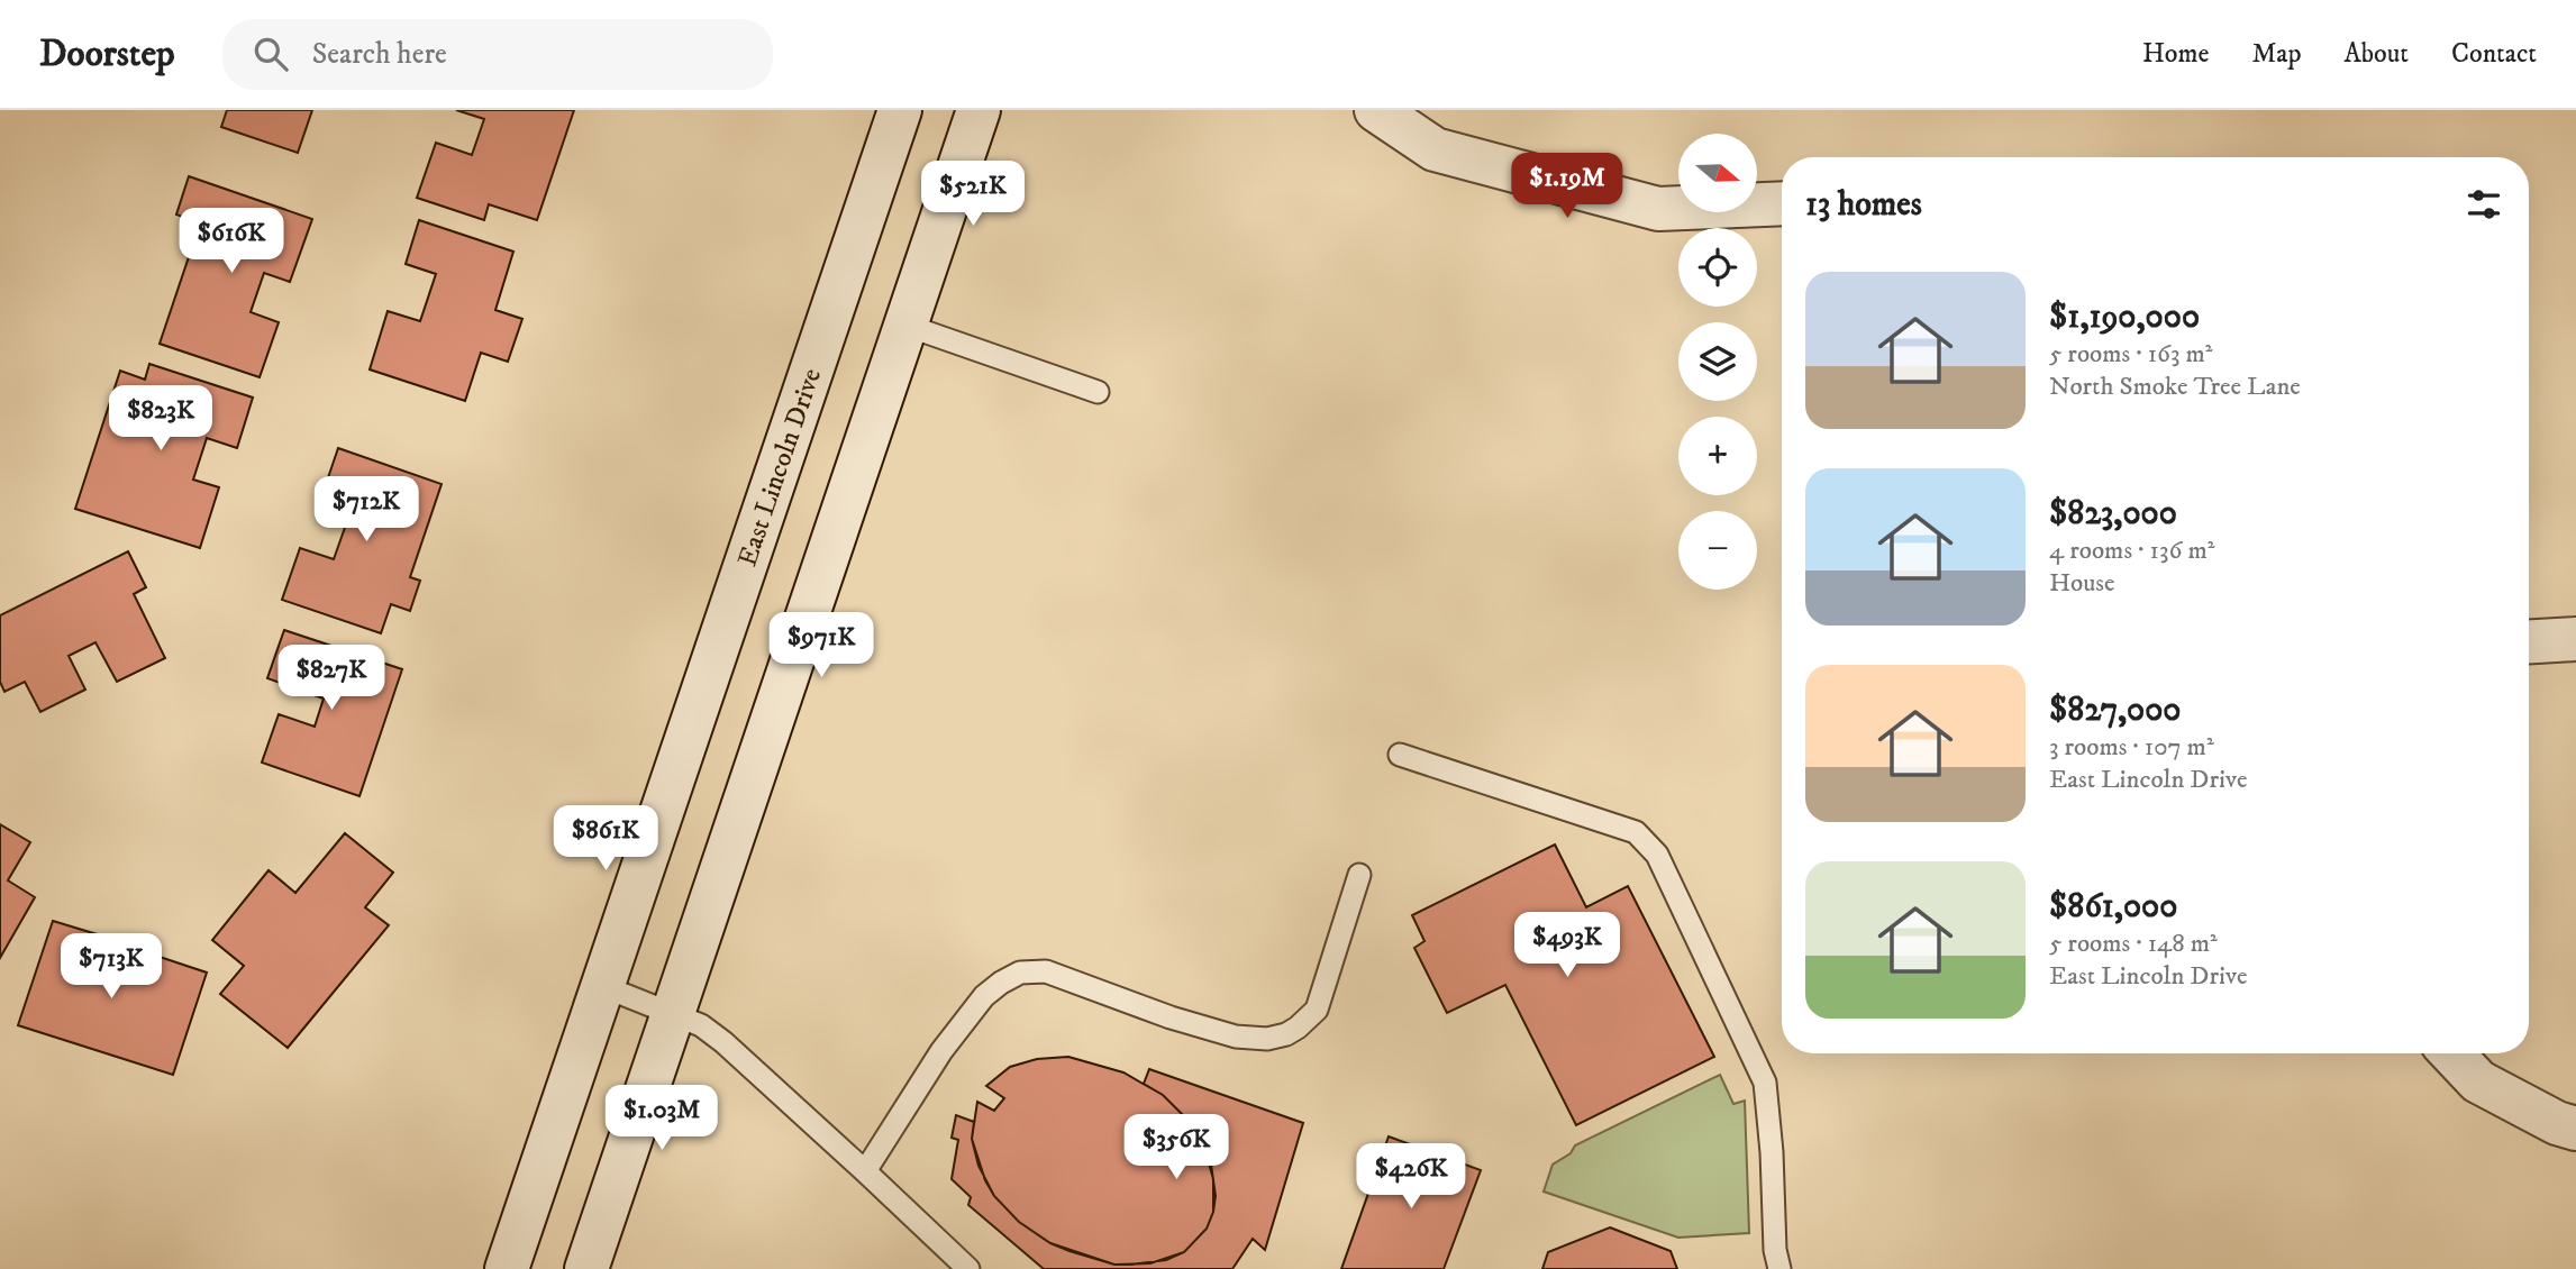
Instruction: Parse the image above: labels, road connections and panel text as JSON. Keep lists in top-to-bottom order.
{
  "streets": {
    "main road": ["East Lincoln Drive"]
  },
  "north": "right",
  "page": {
    "header": "Doorstep",
    "search": "Search here",
    "nav": [
      "Home",
      "Map",
      "About",
      "Contact"
    ],
    "map_buttons": ["+", "−"],
    "price": [
      "$1.19M",
      "$521K",
      "$616K",
      "$823K",
      "$712K",
      "$971K",
      "$827K",
      "$861K",
      "$493K",
      "$713K",
      "$1.03M",
      "$356K",
      "$426K"
    ],
    "heading": "13 homes",
    "list": [
      {
        "name": "$1,190,000",
        "note": "5 rooms · 163 m² · North Smoke Tree Lane"
      },
      {
        "name": "$823,000",
        "note": "4 rooms · 136 m² · House"
      },
      {
        "name": "$827,000",
        "note": "3 rooms · 107 m² · East Lincoln Drive"
      },
      {
        "name": "$861,000",
        "note": "5 rooms · 148 m² · East Lincoln Drive"
      }
    ]
  }
}
